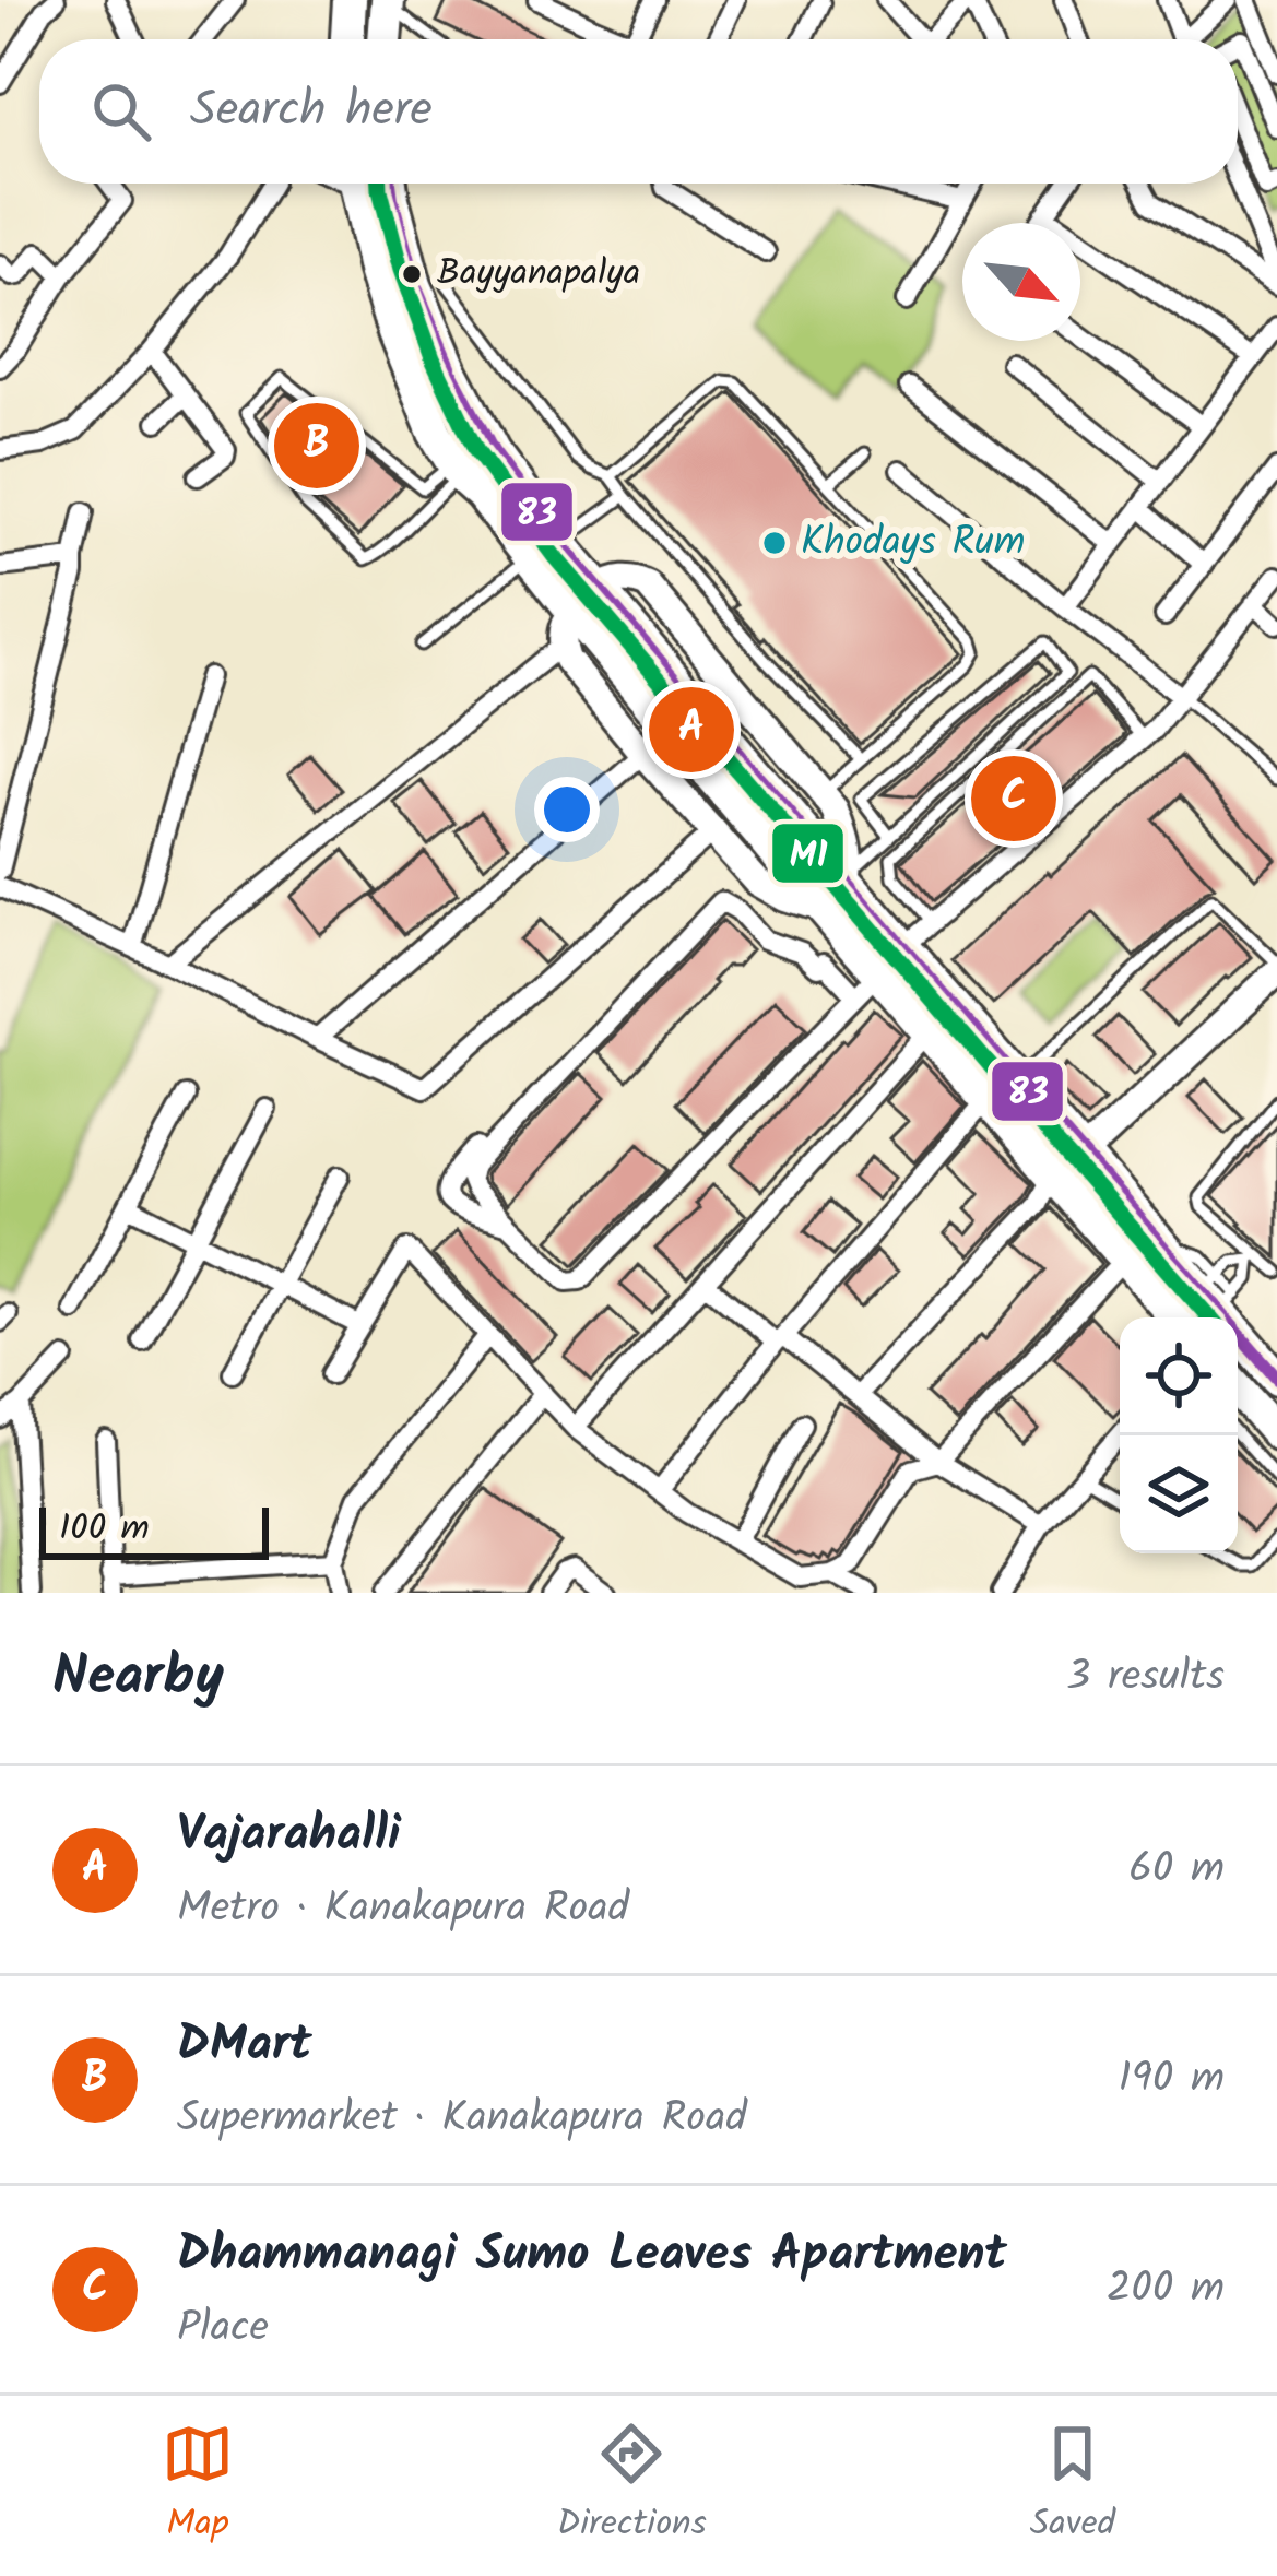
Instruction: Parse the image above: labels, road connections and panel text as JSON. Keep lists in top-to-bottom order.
{
  "places": ["Bayyanapalya", "Khodays Rum"],
  "lines": ["transit line M1", "transit line 83"],
  "scale_bar": "100 m",
  "north": "bottom right",
  "page": {
    "search": "Search here",
    "pins": ["B", "A", "C"],
    "scale": "100 m",
    "heading": ["Nearby", "3 results"],
    "list": [
      {
        "mark": "A",
        "name": "Vajarahalli",
        "note": "Metro · Kanakapura Road",
        "value": "60 m"
      },
      {
        "mark": "B",
        "name": "DMart",
        "note": "Supermarket · Kanakapura Road",
        "value": "190 m"
      },
      {
        "mark": "C",
        "name": "Dhammanagi Sumo Leaves Apartment",
        "note": "Place",
        "value": "200 m"
      }
    ],
    "nav": ["Map", "Directions", "Saved"]
  }
}
